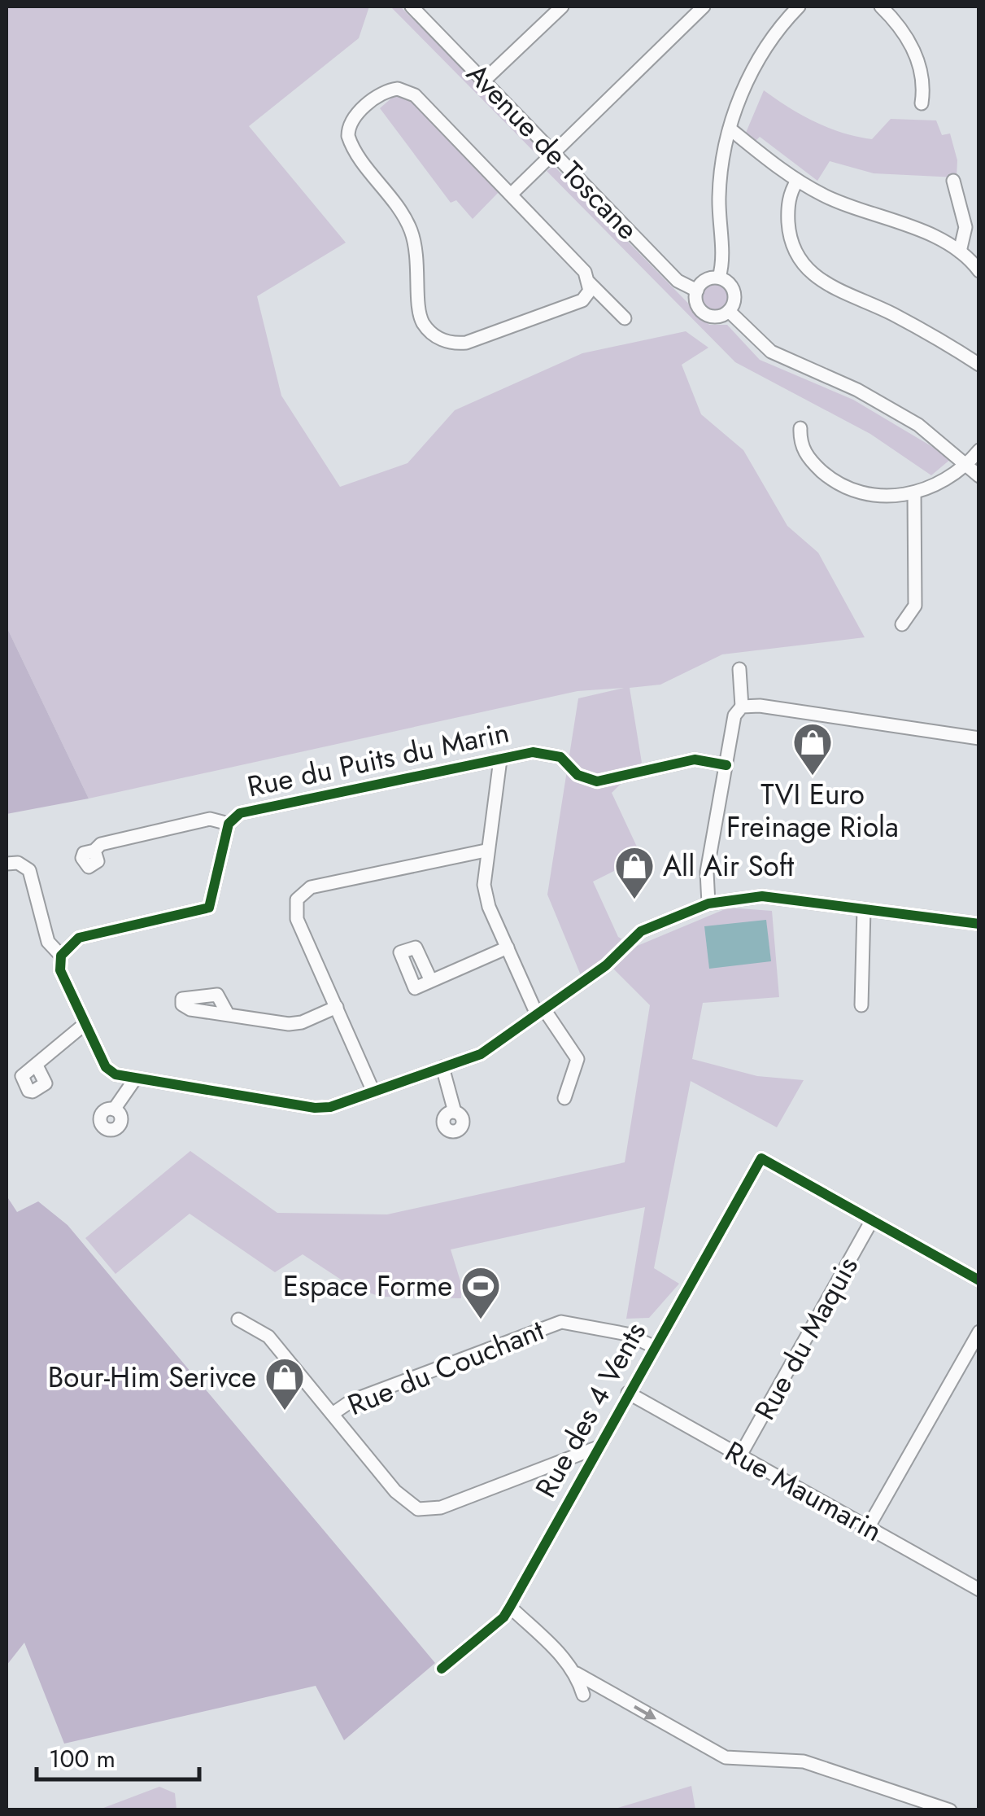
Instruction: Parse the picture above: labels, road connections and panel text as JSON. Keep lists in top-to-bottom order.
{
  "streets": {
    "street": [
      "Avenue de Toscane",
      "Rue du Puits du Marin",
      "Rue du Maquis",
      "Rue du Couchant",
      "Rue des 4 Vents",
      "Rue Maumarin"
    ]
  },
  "crossings": [
    ["Rue du Maquis", "Rue des 4 Vents"],
    ["Rue du Maquis", "Rue Maumarin"],
    ["Rue du Couchant", "Rue des 4 Vents"],
    ["Rue des 4 Vents", "Rue Maumarin"]
  ],
  "places": {
    "shop": ["TVI Euro Freinage Riola", "All Air Soft", "Bour-Him Serivce"],
    "sports": ["Espace Forme"]
  },
  "scale_bar": "100 m"
}
